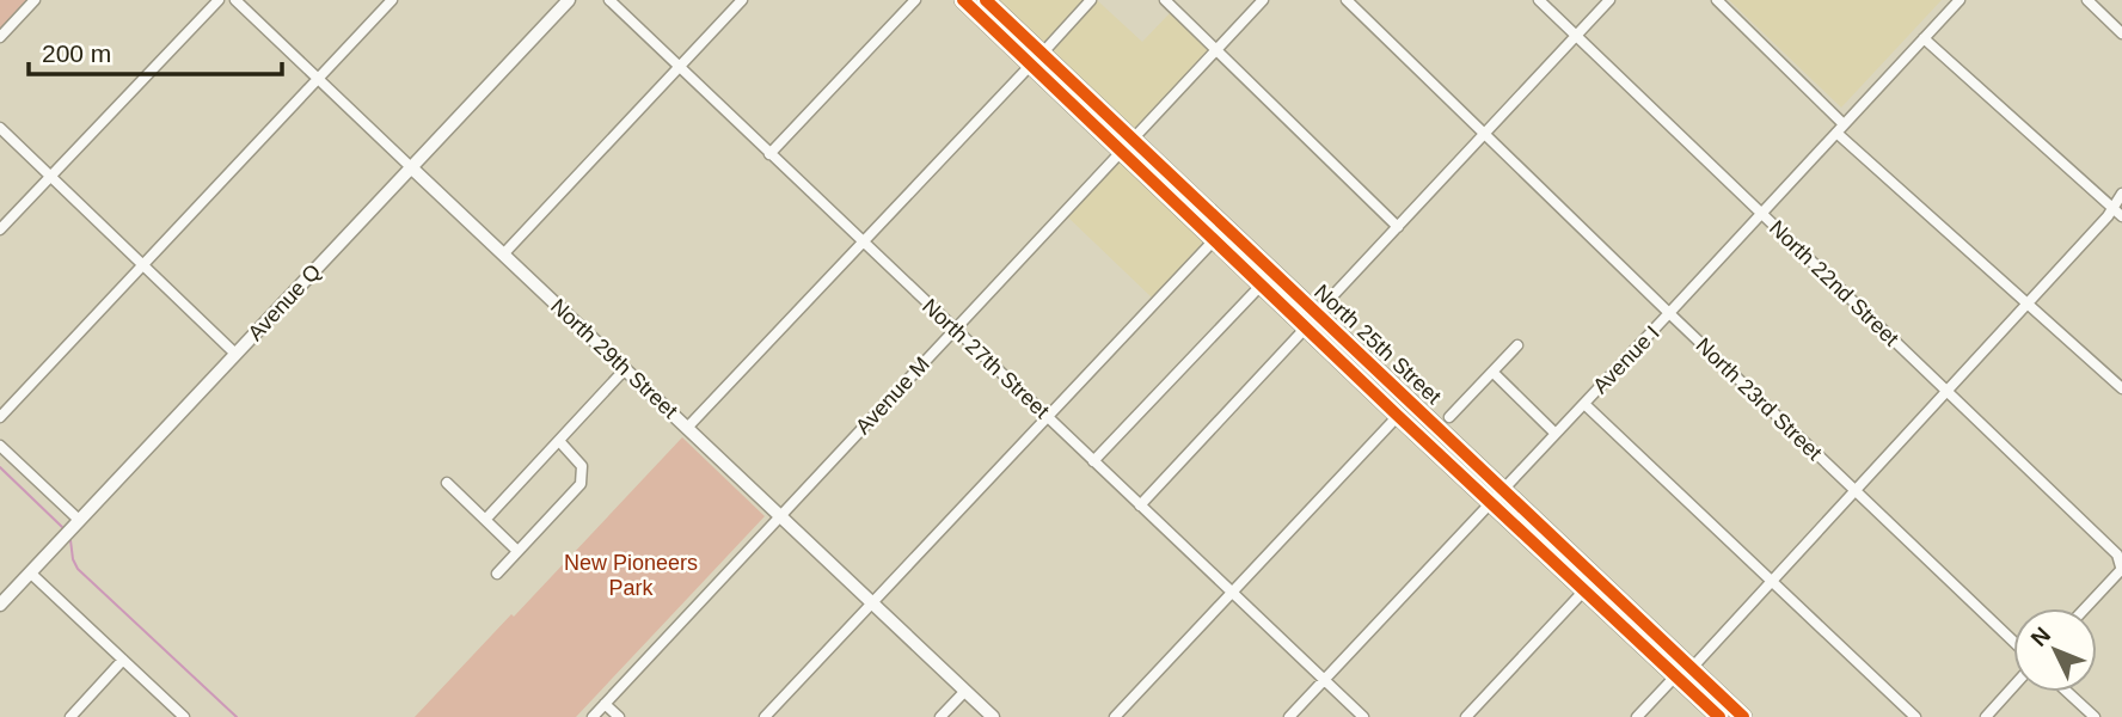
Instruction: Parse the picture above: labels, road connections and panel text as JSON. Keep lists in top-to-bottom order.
{
  "streets": {
    "main road": ["North 25th Street"],
    "street": [
      "North 22nd Street",
      "Avenue Q",
      "North 29th Street",
      "North 27th Street",
      "Avenue I",
      "Avenue M",
      "North 23rd Street"
    ]
  },
  "crossings": [
    ["North 22nd Street", "Avenue I"],
    ["Avenue Q", "North 29th Street"],
    ["North 25th Street", "Avenue I"],
    ["North 25th Street", "Avenue M"],
    ["North 29th Street", "Avenue M"],
    ["North 27th Street", "Avenue I"],
    ["North 27th Street", "Avenue M"],
    ["Avenue I", "North 23rd Street"]
  ],
  "parks": ["New Pioneers Park"],
  "scale_bar": "200 m",
  "north": "top left"
}
